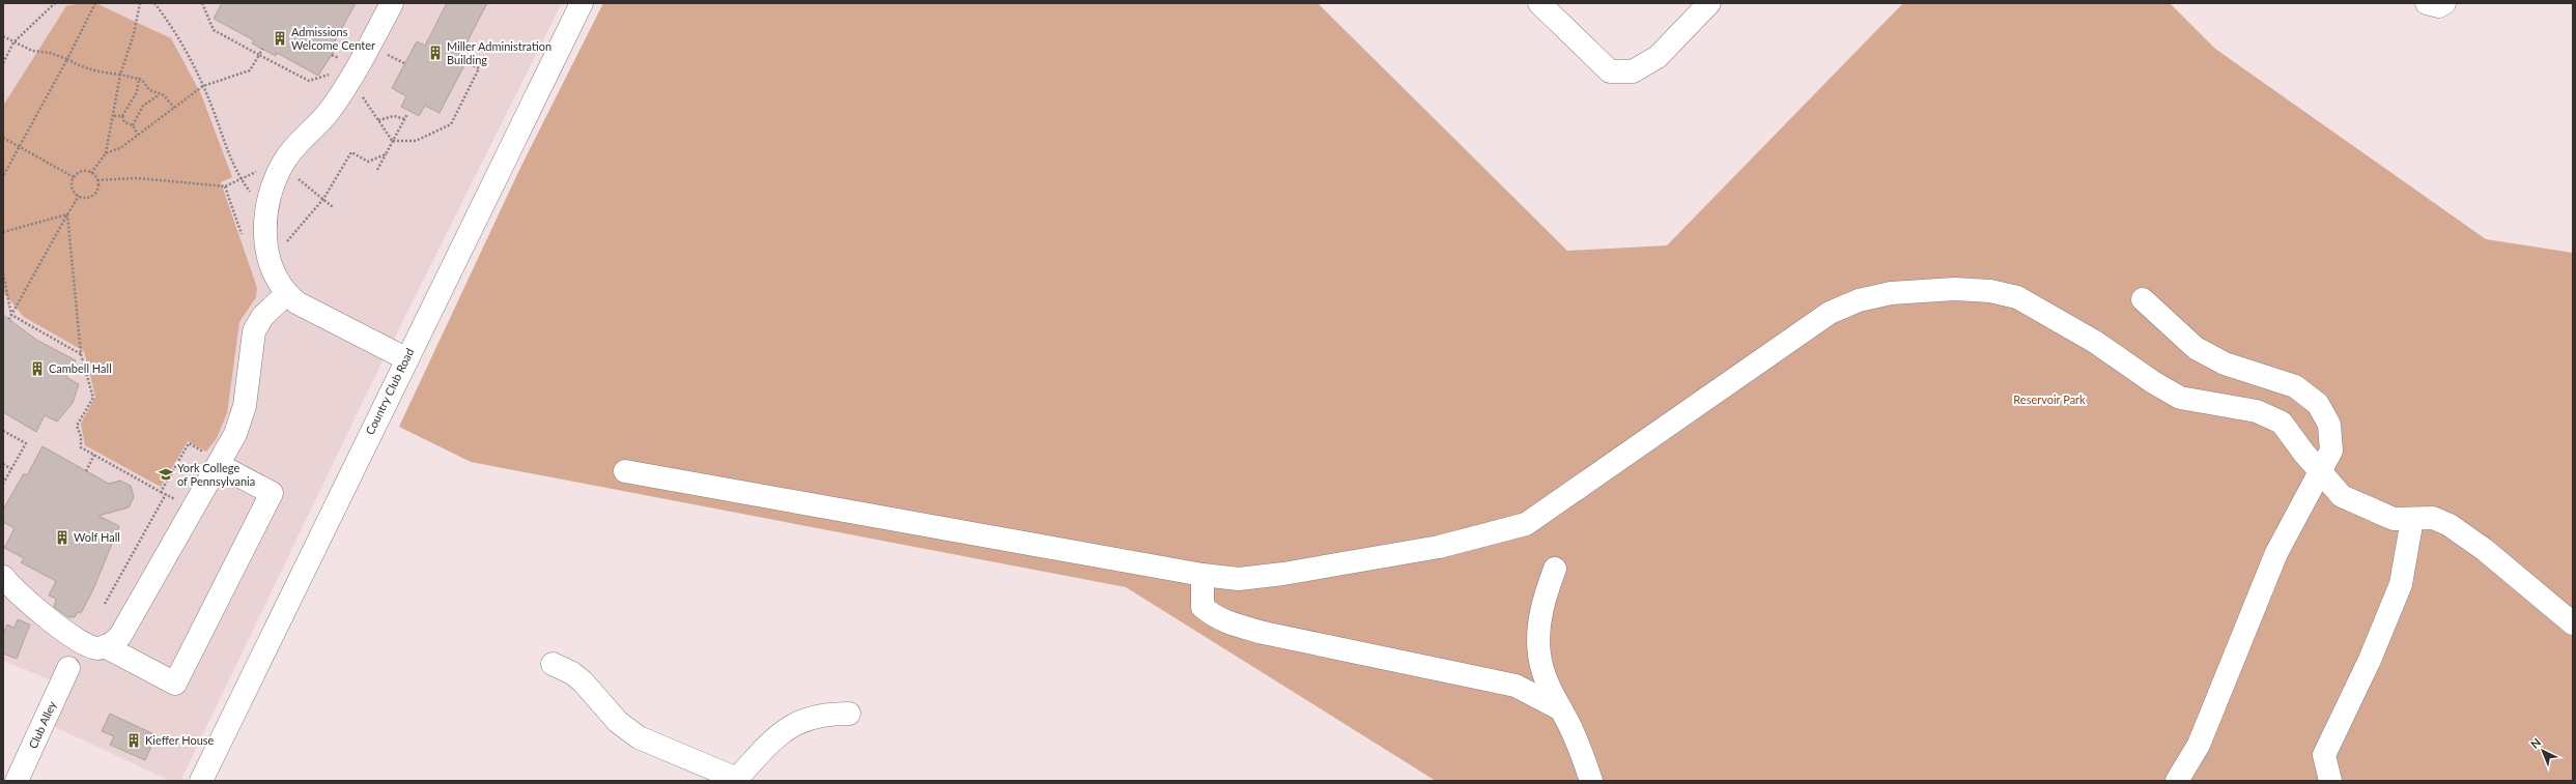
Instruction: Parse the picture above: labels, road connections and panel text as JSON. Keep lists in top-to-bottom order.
{
  "streets": {
    "main road": ["Country Club Road", "Club Alley"]
  },
  "parks": ["Reservoir Park"],
  "places": {
    "building": [
      "Admissions Welcome Center",
      "Miller Administration Building",
      "Cambell Hall",
      "Wolf Hall",
      "Kieffer House"
    ],
    "school or university": ["York College of Pennsylvania"]
  },
  "north": "top left"
}
